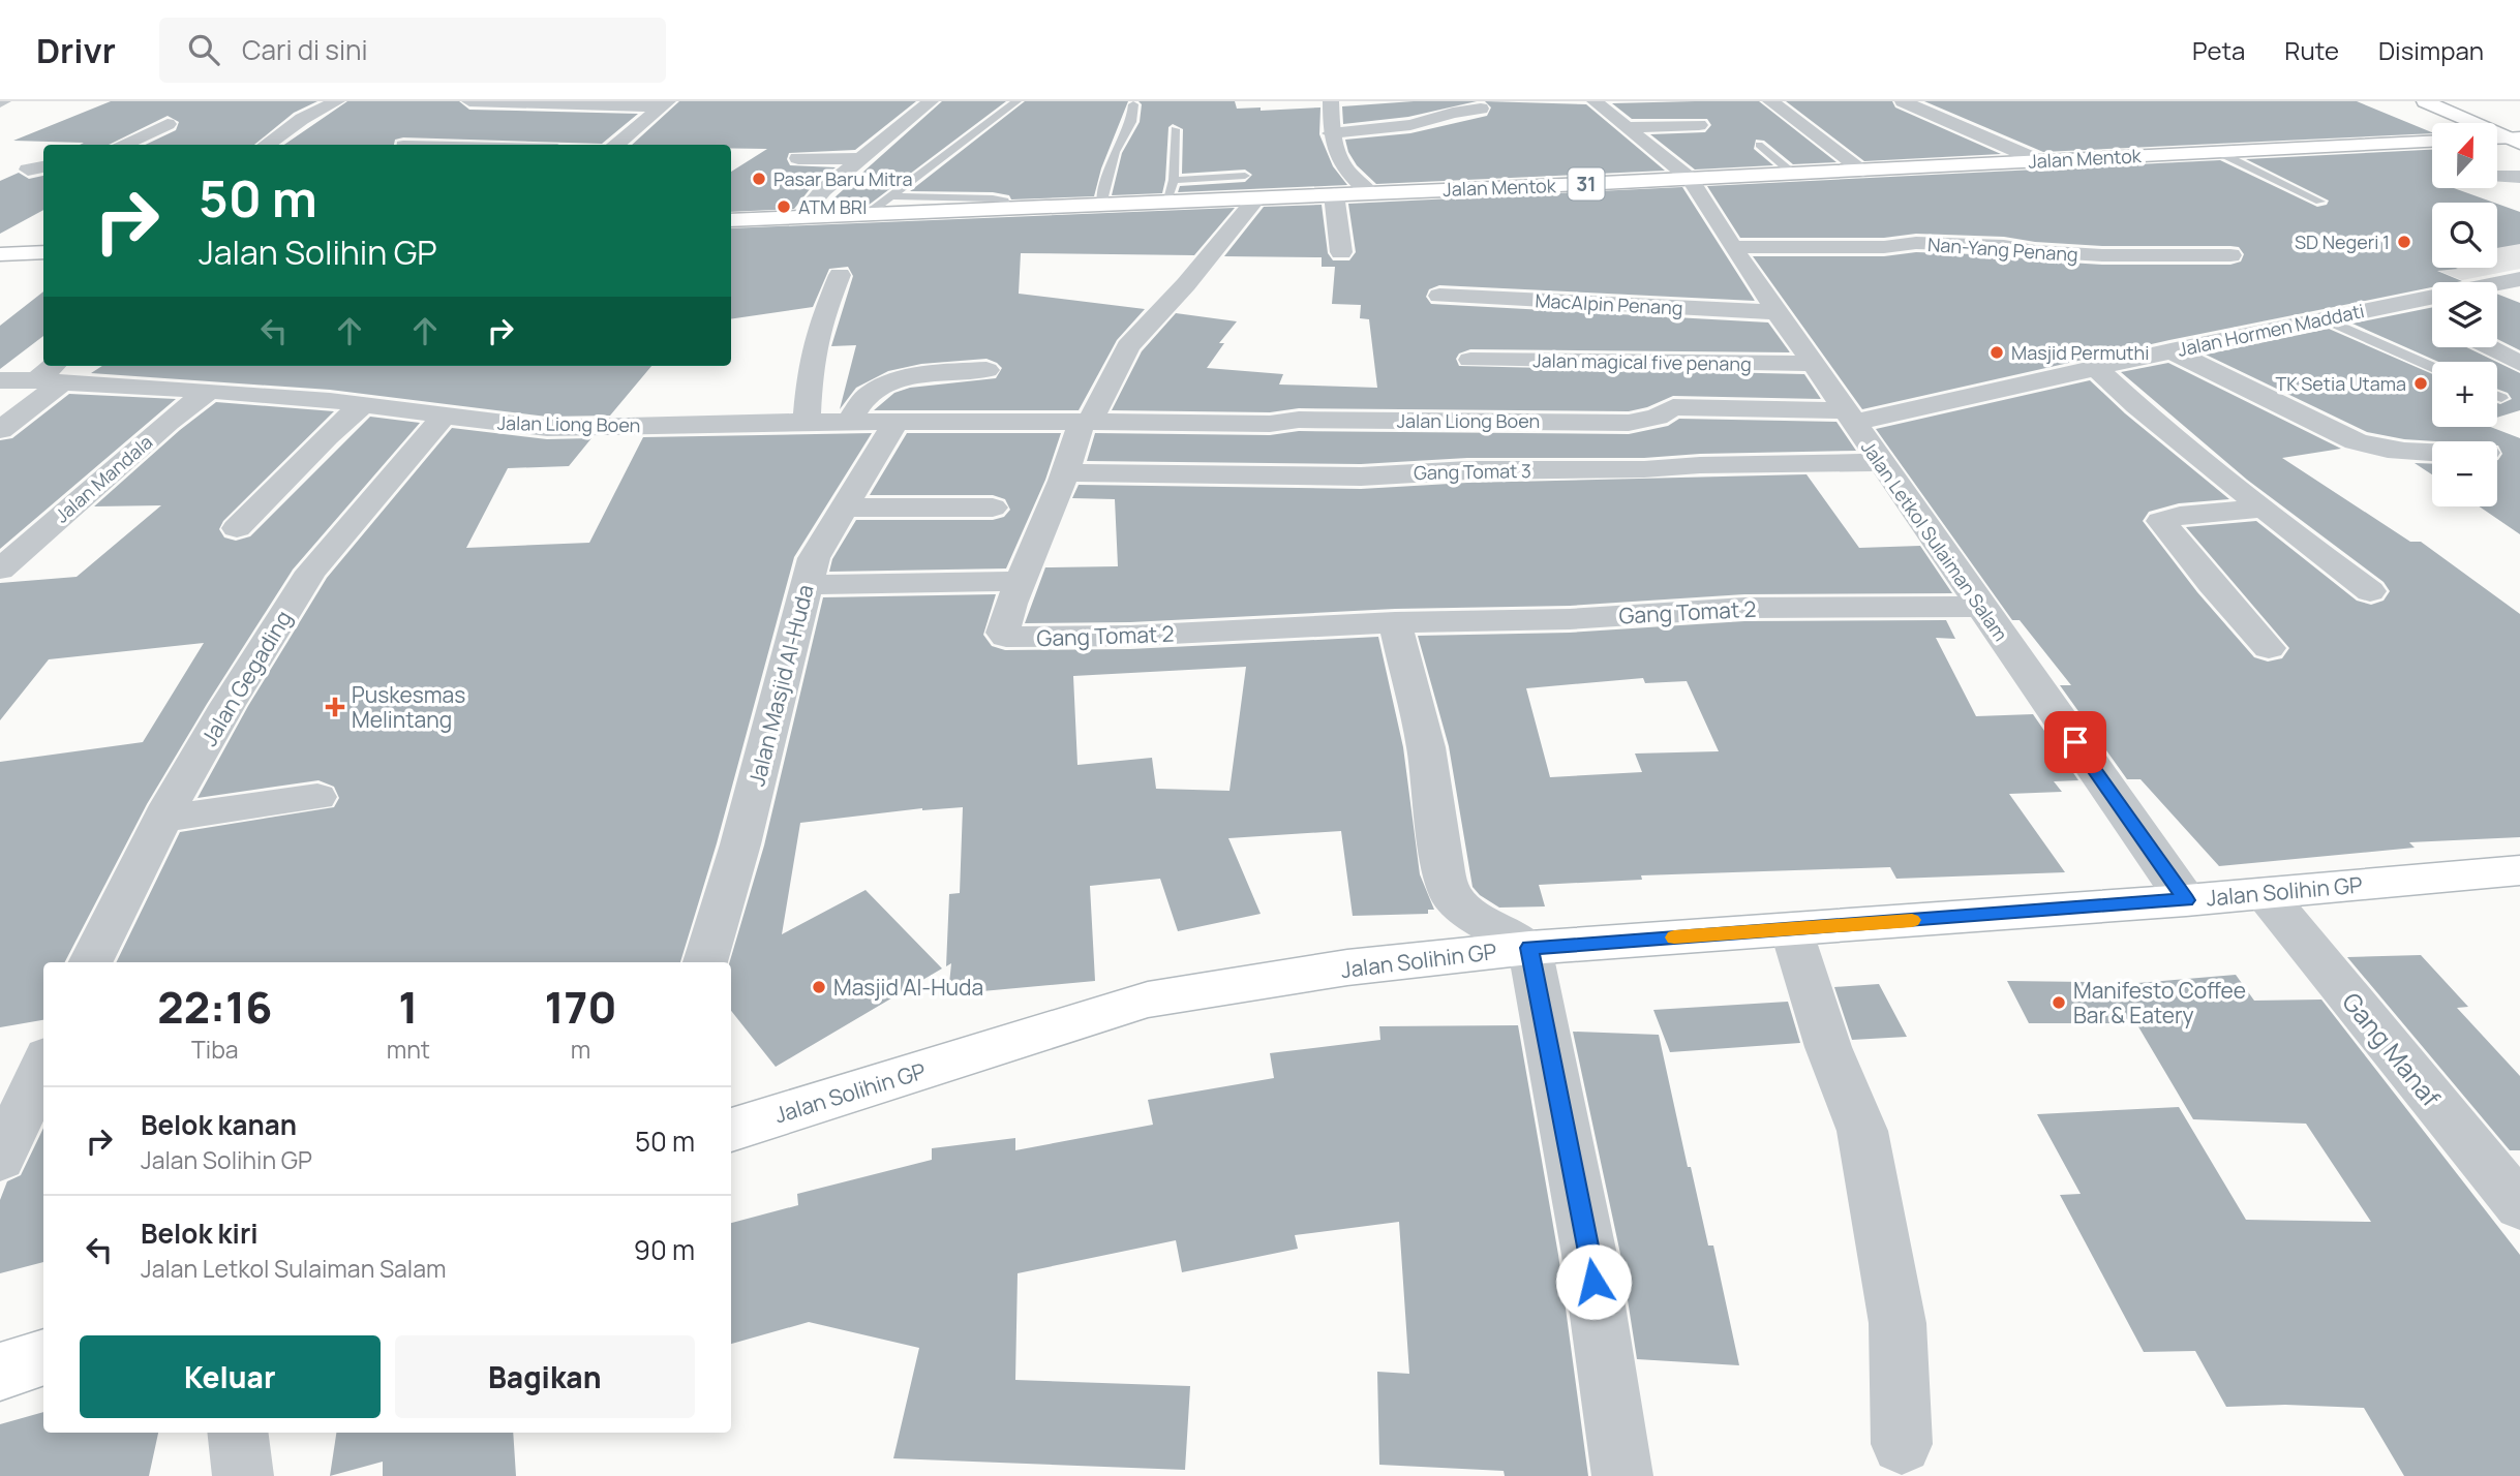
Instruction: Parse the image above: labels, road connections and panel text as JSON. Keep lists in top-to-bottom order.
{
  "streets": {
    "main road": ["Jalan Mentok", "31", "Jalan Solihin GP"],
    "street": [
      "Nan-Yang Penang",
      "MacAlpin Penang",
      "Jalan Hormen Maddati",
      "Jalan magical five penang",
      "Jalan Liong Boen",
      "Gang Tomat 3",
      "Jalan Mandala",
      "Jalan Letkol Sulaiman Salam",
      "Gang Tomat 2",
      "Jalan Gegading",
      "Jalan Masjid Al-Huda",
      "Gang Manaf"
    ]
  },
  "crossings": [
    ["Jalan Mentok", "Jalan Letkol Sulaiman Salam"],
    ["Nan-Yang Penang", "Jalan Letkol Sulaiman Salam"],
    ["MacAlpin Penang", "Jalan Letkol Sulaiman Salam"],
    ["Jalan Hormen Maddati", "Jalan Liong Boen"],
    ["Jalan Hormen Maddati", "Jalan Letkol Sulaiman Salam"],
    ["Jalan magical five penang", "Jalan Letkol Sulaiman Salam"],
    ["Jalan Liong Boen", "Jalan Mandala"],
    ["Jalan Liong Boen", "Jalan Letkol Sulaiman Salam"],
    ["Jalan Liong Boen", "Jalan Gegading"],
    ["Jalan Liong Boen", "Jalan Masjid Al-Huda"],
    ["Gang Tomat 3", "Jalan Letkol Sulaiman Salam"],
    ["Jalan Letkol Sulaiman Salam", "Gang Tomat 2"],
    ["Jalan Letkol Sulaiman Salam", "Jalan Solihin GP"],
    ["Jalan Solihin GP", "Gang Manaf"]
  ],
  "places": {
    "other": [
      "Pasar Baru Mitra",
      "ATM BRI",
      "SD Negeri 1",
      "Masjid Permuthi",
      "TK Setia Utama",
      "Masjid Al-Huda",
      "Manifesto Coffee Bar & Eatery"
    ],
    "health": ["Puskesmas Melintang"]
  },
  "north": "top",
  "page": {
    "header": "Drivr",
    "search": "Cari di sini",
    "nav": ["Peta", "Rute", "Disimpan"],
    "map_buttons": ["+", "−"],
    "turn": ["50 m", "Jalan Solihin GP"],
    "eta": [
      "22:16",
      "Tiba",
      "1",
      "mnt",
      "170",
      "m"
    ],
    "list": [
      {
        "name": "Belok kanan",
        "note": "Jalan Solihin GP",
        "value": "50 m"
      },
      {
        "name": "Belok kiri",
        "note": "Jalan Letkol Sulaiman Salam",
        "value": "90 m"
      }
    ],
    "buttons": ["Keluar", "Bagikan"]
  }
}
